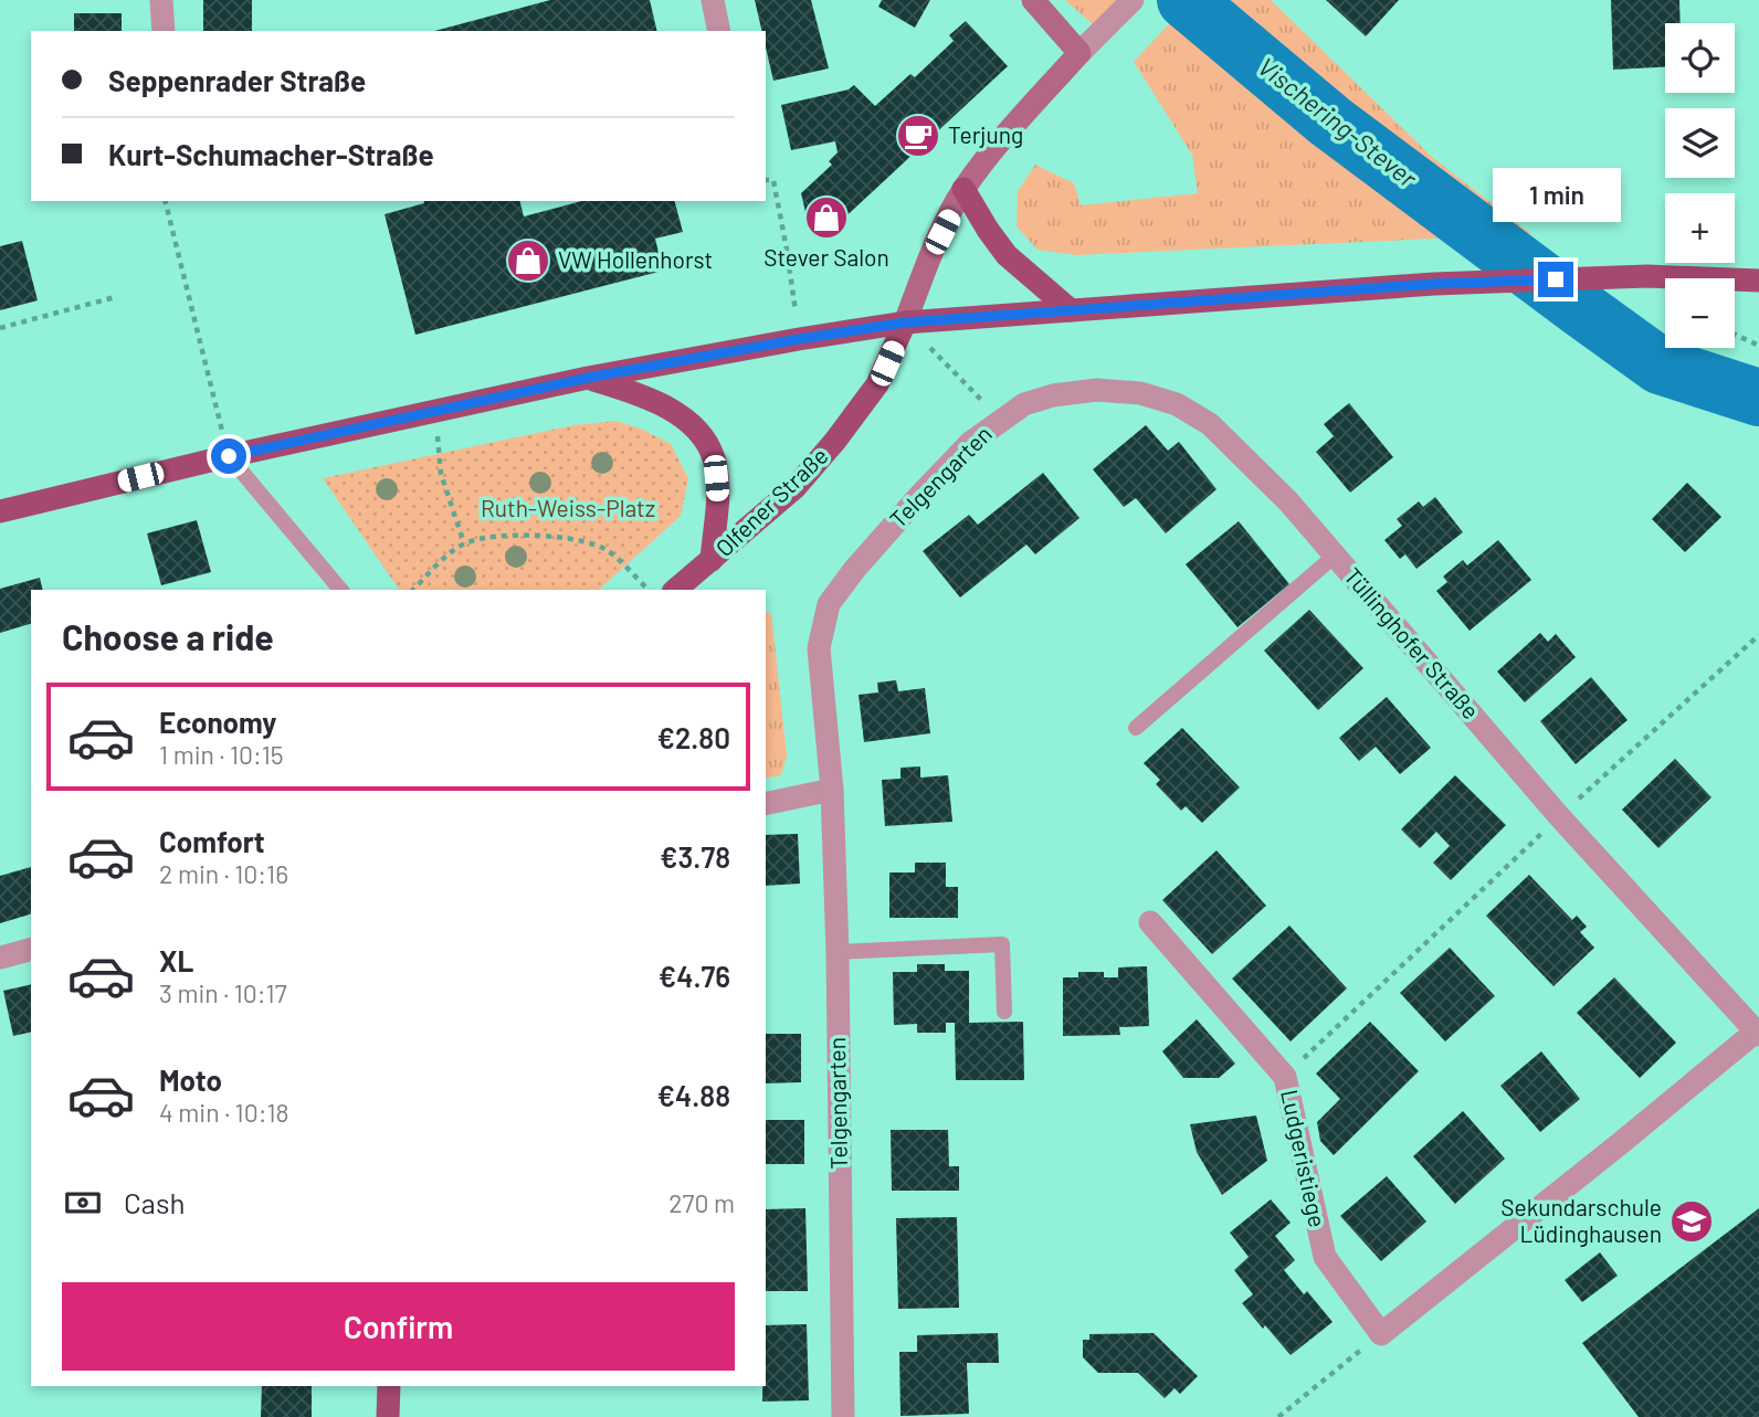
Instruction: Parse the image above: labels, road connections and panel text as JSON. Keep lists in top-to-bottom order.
{
  "streets": {
    "main road": ["Olfener Straße"],
    "street": ["Telgengarten", "Tüllinghofer Straße", "Ludgeristiege"]
  },
  "crossings": [
    ["Telgengarten", "Tüllinghofer Straße"]
  ],
  "water": ["Vischering-Stever"],
  "parks": ["Ruth-Weiss-Platz"],
  "places": {
    "cafe": ["Terjung"],
    "shop": ["Stever Salon", "VW Hollenhorst"],
    "school or university": ["Sekundarschule Lüdinghausen"]
  },
  "page": {
    "map_buttons": ["+", "−"],
    "banner": ["Seppenrader Straße", "Kurt-Schumacher-Straße"],
    "bubble": "1 min",
    "heading": "Choose a ride",
    "list": [
      {
        "name": "Economy",
        "note": "1 min · 10:15",
        "value": "€2.80"
      },
      {
        "name": "Comfort",
        "note": "2 min · 10:16",
        "value": "€3.78"
      },
      {
        "name": "XL",
        "note": "3 min · 10:17",
        "value": "€4.76"
      },
      {
        "name": "Moto",
        "note": "4 min · 10:18",
        "value": "€4.88"
      }
    ],
    "pay": ["Cash", "270 m"],
    "buttons": "Confirm"
  }
}
